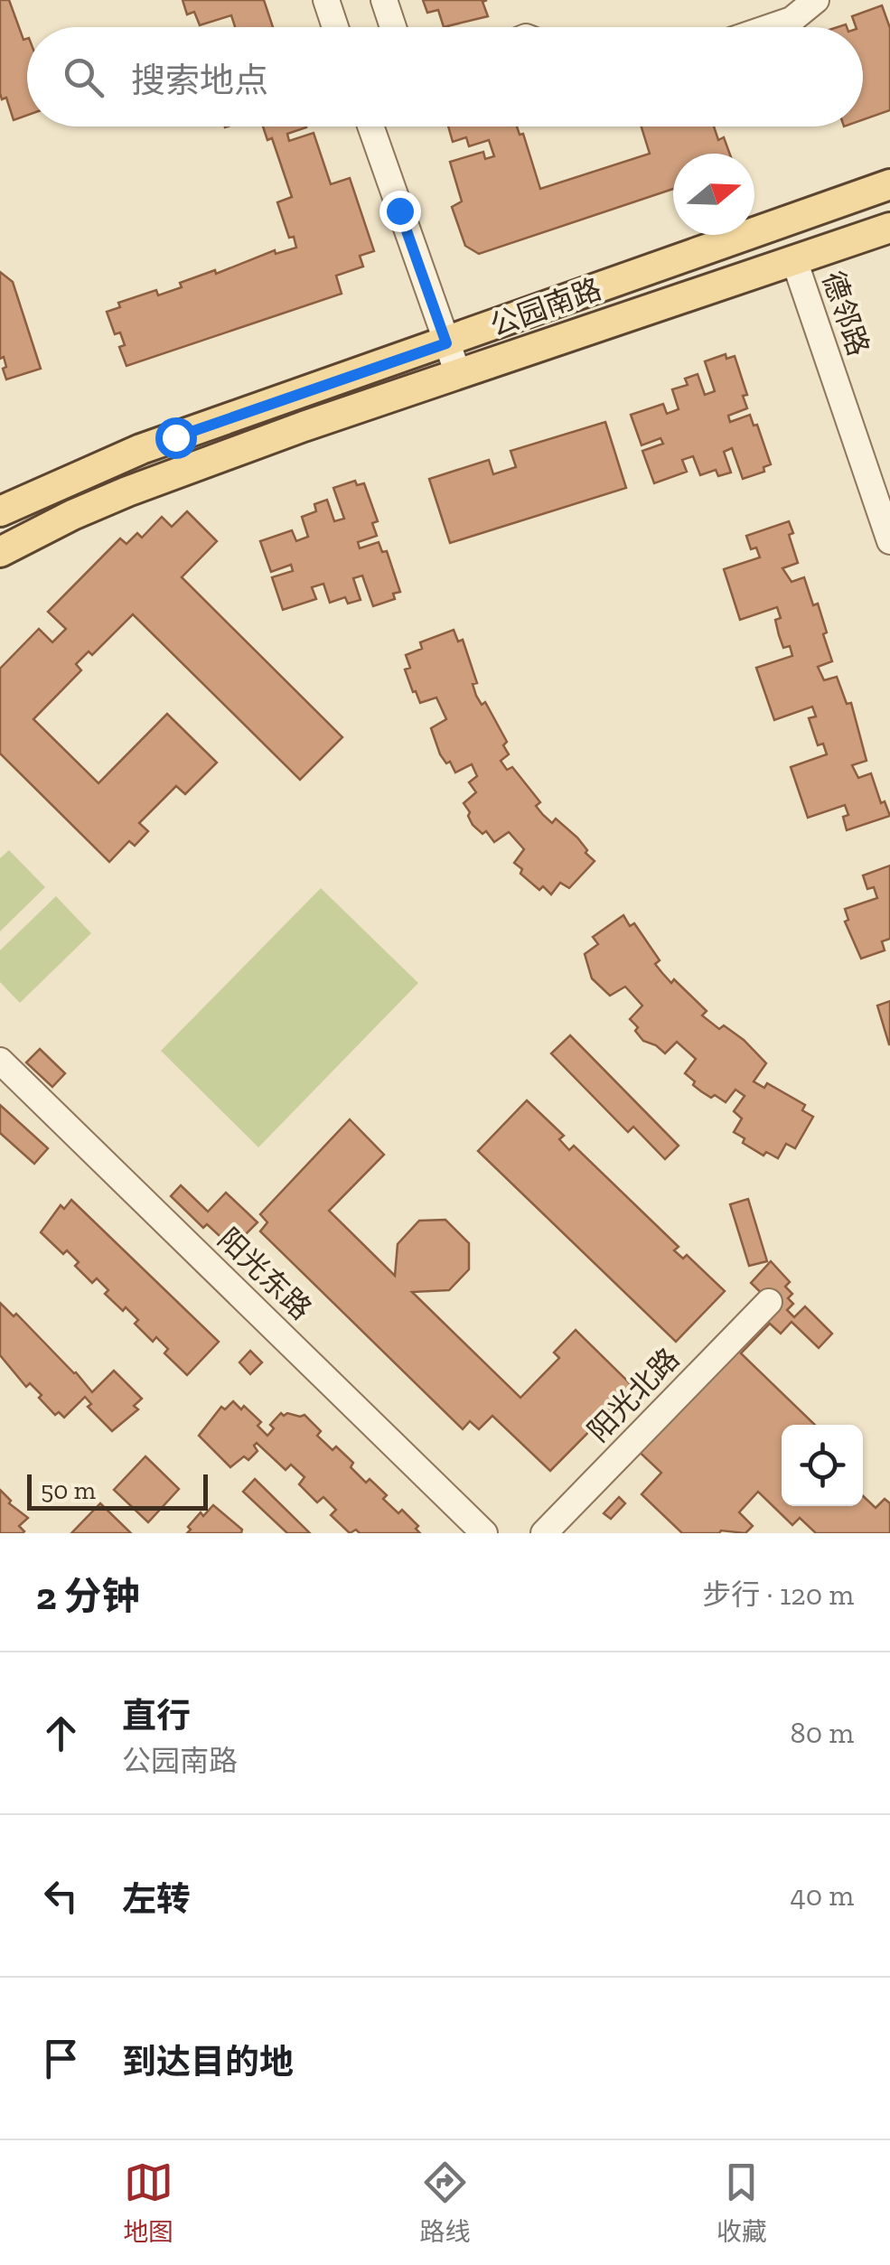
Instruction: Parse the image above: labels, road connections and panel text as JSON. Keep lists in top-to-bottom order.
{
  "streets": {
    "main road": ["公园南路"],
    "street": ["德邻路", "阳光东路", "阳光北路"]
  },
  "crossings": [
    ["公园南路", "德邻路"]
  ],
  "scale_bar": "50 m",
  "north": "right",
  "page": {
    "search": "搜索地点",
    "scale": "50 m",
    "heading": ["2 分钟", "步行 · 120 m"],
    "list": [
      ["直行", "公园南路", "80 m"],
      ["左转", "40 m"],
      "到达目的地"
    ],
    "nav": ["地图", "路线", "收藏"]
  }
}
